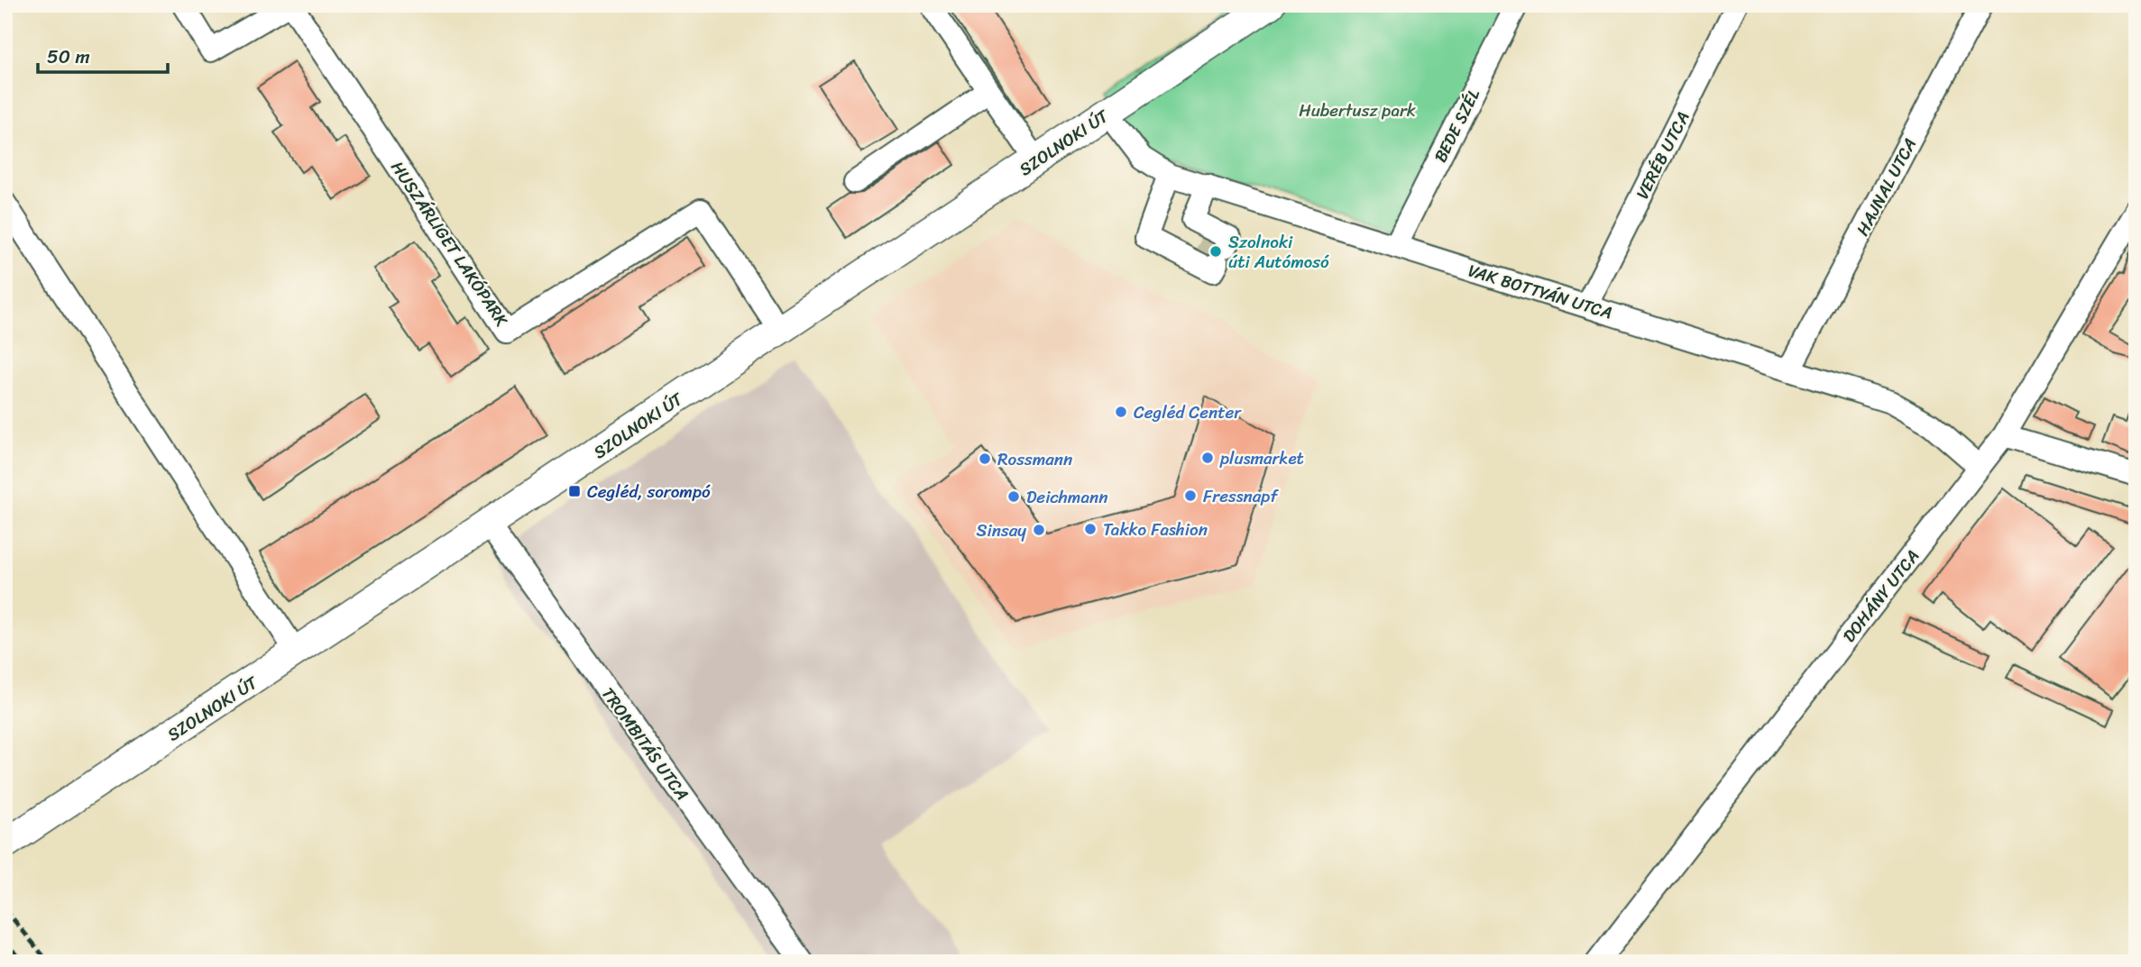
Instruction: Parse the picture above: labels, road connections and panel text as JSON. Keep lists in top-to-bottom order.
{
  "streets": {
    "main road": ["SZOLNOKI ÚT"],
    "street": [
      "BEDE SZÉL",
      "VERÉB UTCA",
      "HAJNAL UTCA",
      "HUSZÁRLIGET LAKÓPARK",
      "VAK BOTTYÁN UTCA",
      "DOHÁNY UTCA",
      "TROMBITÁS UTCA"
    ]
  },
  "crossings": [
    ["BEDE SZÉL", "VAK BOTTYÁN UTCA"],
    ["SZOLNOKI ÚT", "HUSZÁRLIGET LAKÓPARK"],
    ["SZOLNOKI ÚT", "VAK BOTTYÁN UTCA"],
    ["SZOLNOKI ÚT", "TROMBITÁS UTCA"],
    ["VERÉB UTCA", "VAK BOTTYÁN UTCA"],
    ["HAJNAL UTCA", "VAK BOTTYÁN UTCA"],
    ["VAK BOTTYÁN UTCA", "DOHÁNY UTCA"]
  ],
  "parks": ["Hubertusz park"],
  "places": {
    "other": [
      "Szolnoki úti Autómosó",
      "Cegléd Center",
      "plusmarket",
      "Rossmann",
      "Fressnapf",
      "Deichmann",
      "Takko Fashion",
      "Sinsay"
    ],
    "transit": ["Cegléd, sorompó"]
  },
  "scale_bar": "50 m"
}
